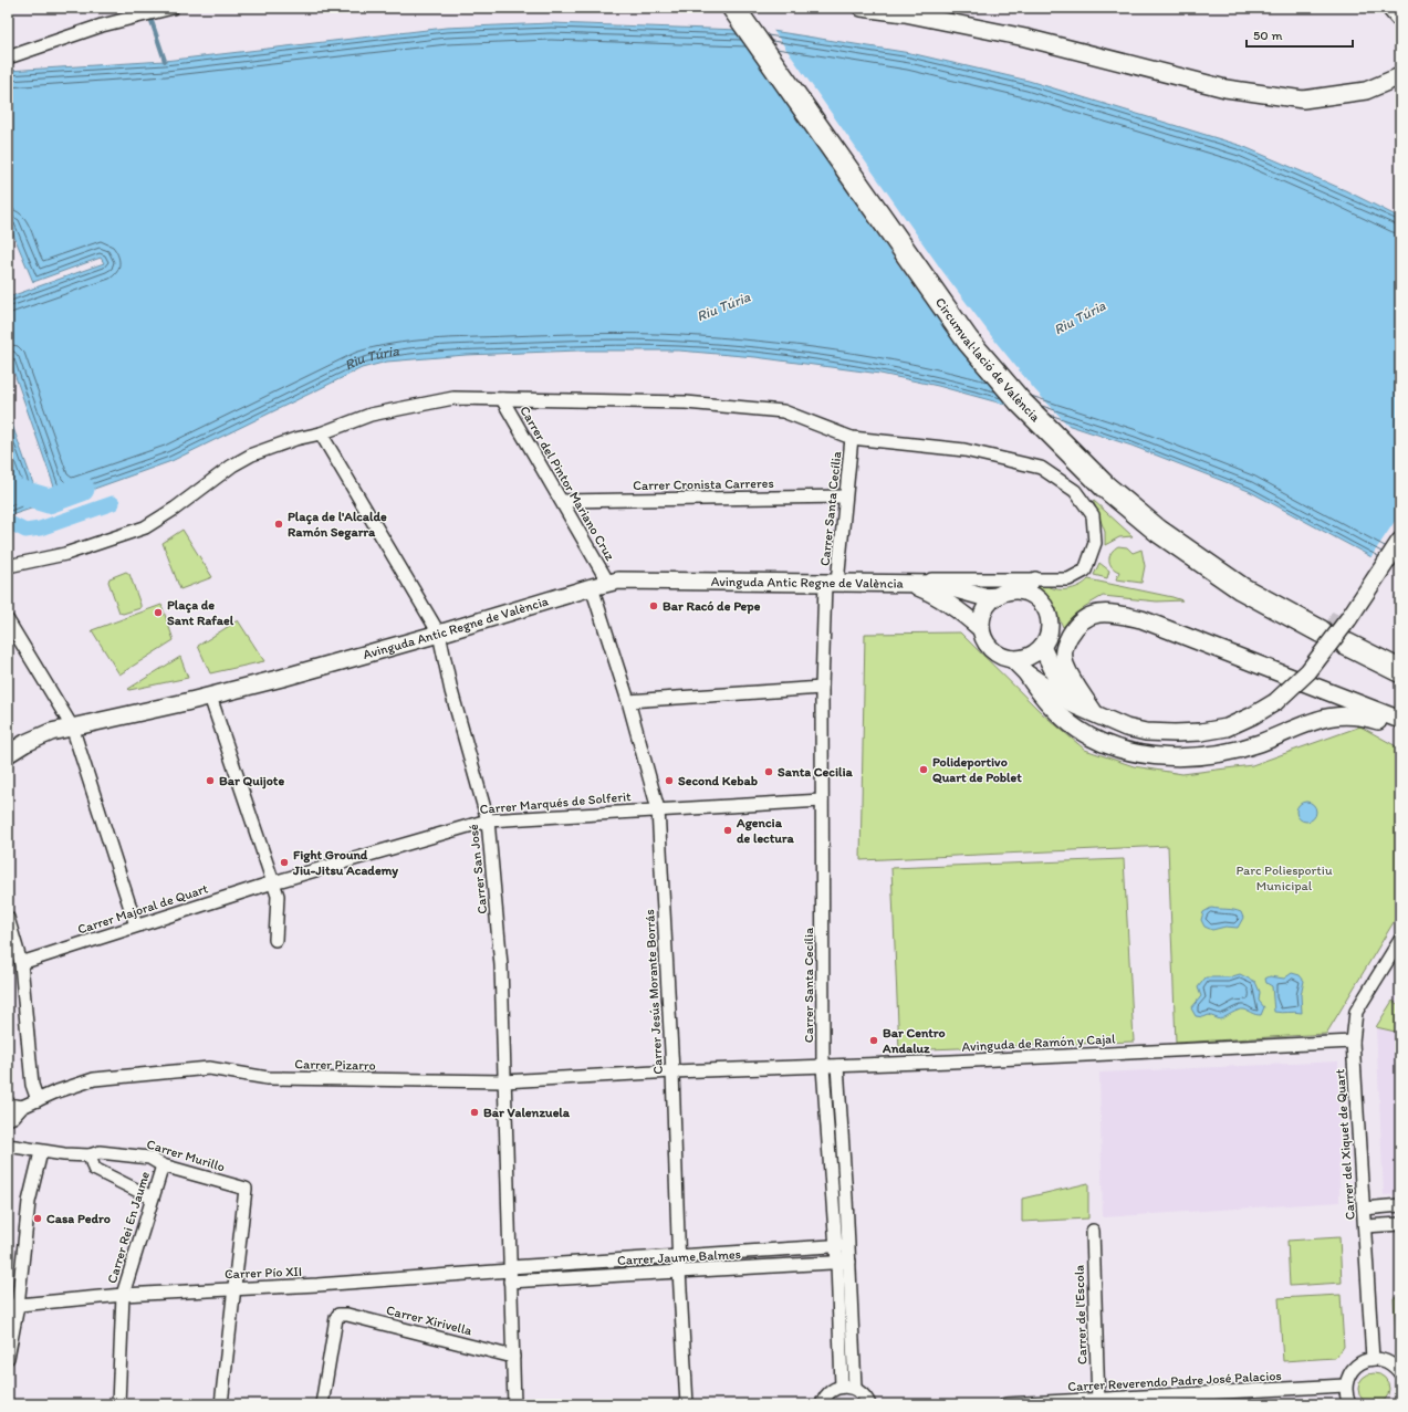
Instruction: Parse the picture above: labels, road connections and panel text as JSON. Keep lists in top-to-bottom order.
{
  "streets": {
    "highway": ["Circumval·lació de València"],
    "main road": ["Avinguda Antic Regne de València"],
    "street": [
      "Carrer del Pintor Mariano Cruz",
      "Carrer Cronista Carreres",
      "Carrer Santa Cecília",
      "Carrer Marqués de Solferit",
      "Carrer San José",
      "Carrer Majoral de Quart",
      "Carrer Jesús Morante Borrás",
      "Avinguda de Ramón y Cajal",
      "Carrer Pizarro",
      "Carrer del Xiquet de Quart",
      "Carrer Murillo",
      "Carrer Rei En Jaume",
      "Carrer Jaume Balmes",
      "Carrer Pío XII",
      "Carrer de l'Escola",
      "Carrer Xirivella",
      "Carrer Reverendo Padre José Palacios"
    ]
  },
  "crossings": [
    ["Carrer del Pintor Mariano Cruz", "Carrer Cronista Carreres"],
    ["Carrer del Pintor Mariano Cruz", "Avinguda Antic Regne de València"],
    ["Carrer Cronista Carreres", "Carrer Santa Cecília"],
    ["Carrer Santa Cecília", "Avinguda Antic Regne de València"],
    ["Carrer Santa Cecília", "Carrer Marqués de Solferit"],
    ["Carrer Santa Cecília", "Avinguda de Ramón y Cajal"],
    ["Carrer Santa Cecília", "Carrer Jaume Balmes"],
    ["Avinguda Antic Regne de València", "Carrer San José"],
    ["Avinguda Antic Regne de València", "Carrer Jesús Morante Borrás"],
    ["Carrer Marqués de Solferit", "Carrer San José"],
    ["Carrer Marqués de Solferit", "Carrer Majoral de Quart"],
    ["Carrer Marqués de Solferit", "Carrer Jesús Morante Borrás"],
    ["Carrer San José", "Carrer Pizarro"],
    ["Carrer San José", "Carrer Jaume Balmes"],
    ["Carrer San José", "Carrer Pío XII"],
    ["Carrer San José", "Carrer Xirivella"],
    ["Carrer Jesús Morante Borrás", "Avinguda de Ramón y Cajal"],
    ["Carrer Jesús Morante Borrás", "Carrer Pizarro"],
    ["Carrer Jesús Morante Borrás", "Carrer Jaume Balmes"],
    ["Avinguda de Ramón y Cajal", "Carrer Pizarro"],
    ["Avinguda de Ramón y Cajal", "Carrer del Xiquet de Quart"],
    ["Carrer Murillo", "Carrer Rei En Jaume"],
    ["Carrer Murillo", "Carrer Pío XII"],
    ["Carrer Rei En Jaume", "Carrer Pío XII"],
    ["Carrer Jaume Balmes", "Carrer Pío XII"],
    ["Carrer de l'Escola", "Carrer Reverendo Padre José Palacios"]
  ],
  "water": ["Riu Túria"],
  "parks": ["Parc Poliesportiu Municipal"],
  "places": [
    "Plaça de l'Alcalde Ramón Segarra",
    "Bar Racó de Pepe",
    "Plaça de Sant Rafael",
    "Polideportivo Quart de Poblet",
    "Santa Cecilia",
    "Bar Quijote",
    "Second Kebab",
    "Agencia de lectura",
    "Fight Ground Jiu-Jitsu Academy",
    "Bar Centro Andaluz",
    "Bar Valenzuela",
    "Casa Pedro"
  ],
  "scale_bar": "50 m"
}
